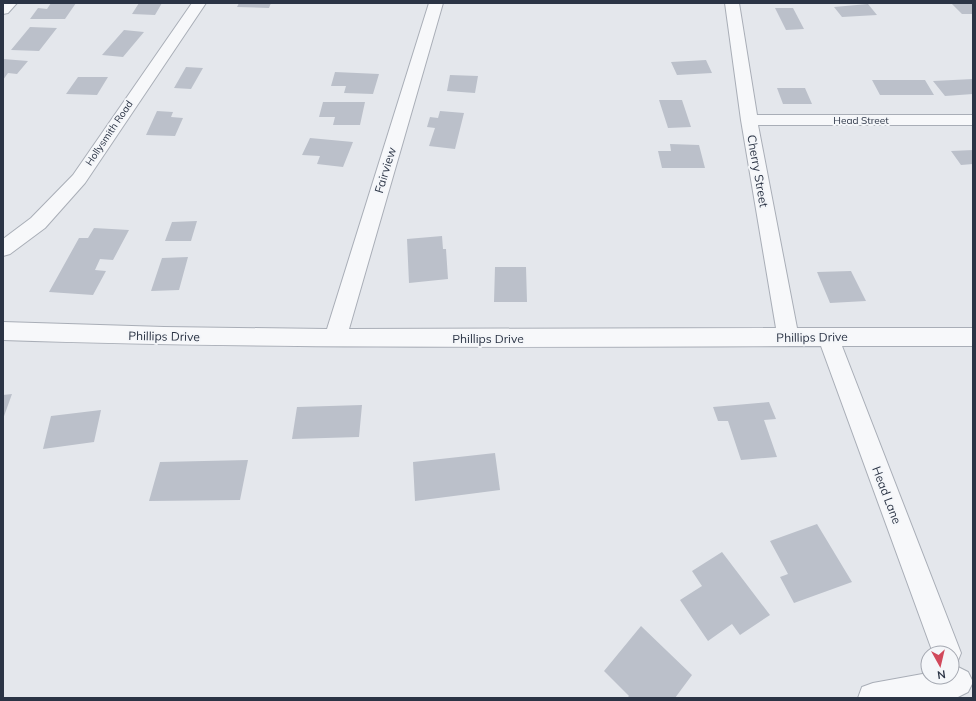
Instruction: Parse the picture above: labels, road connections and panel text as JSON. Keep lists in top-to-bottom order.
{
  "streets": {
    "street": [
      "Head Street",
      "Hollysmith Road",
      "Fairview",
      "Cherry Street",
      "Phillips Drive",
      "Head Lane"
    ]
  },
  "crossings": [
    ["Head Street", "Cherry Street"],
    ["Fairview", "Phillips Drive"],
    ["Cherry Street", "Phillips Drive"],
    ["Phillips Drive", "Head Lane"]
  ],
  "north": "bottom"
}
